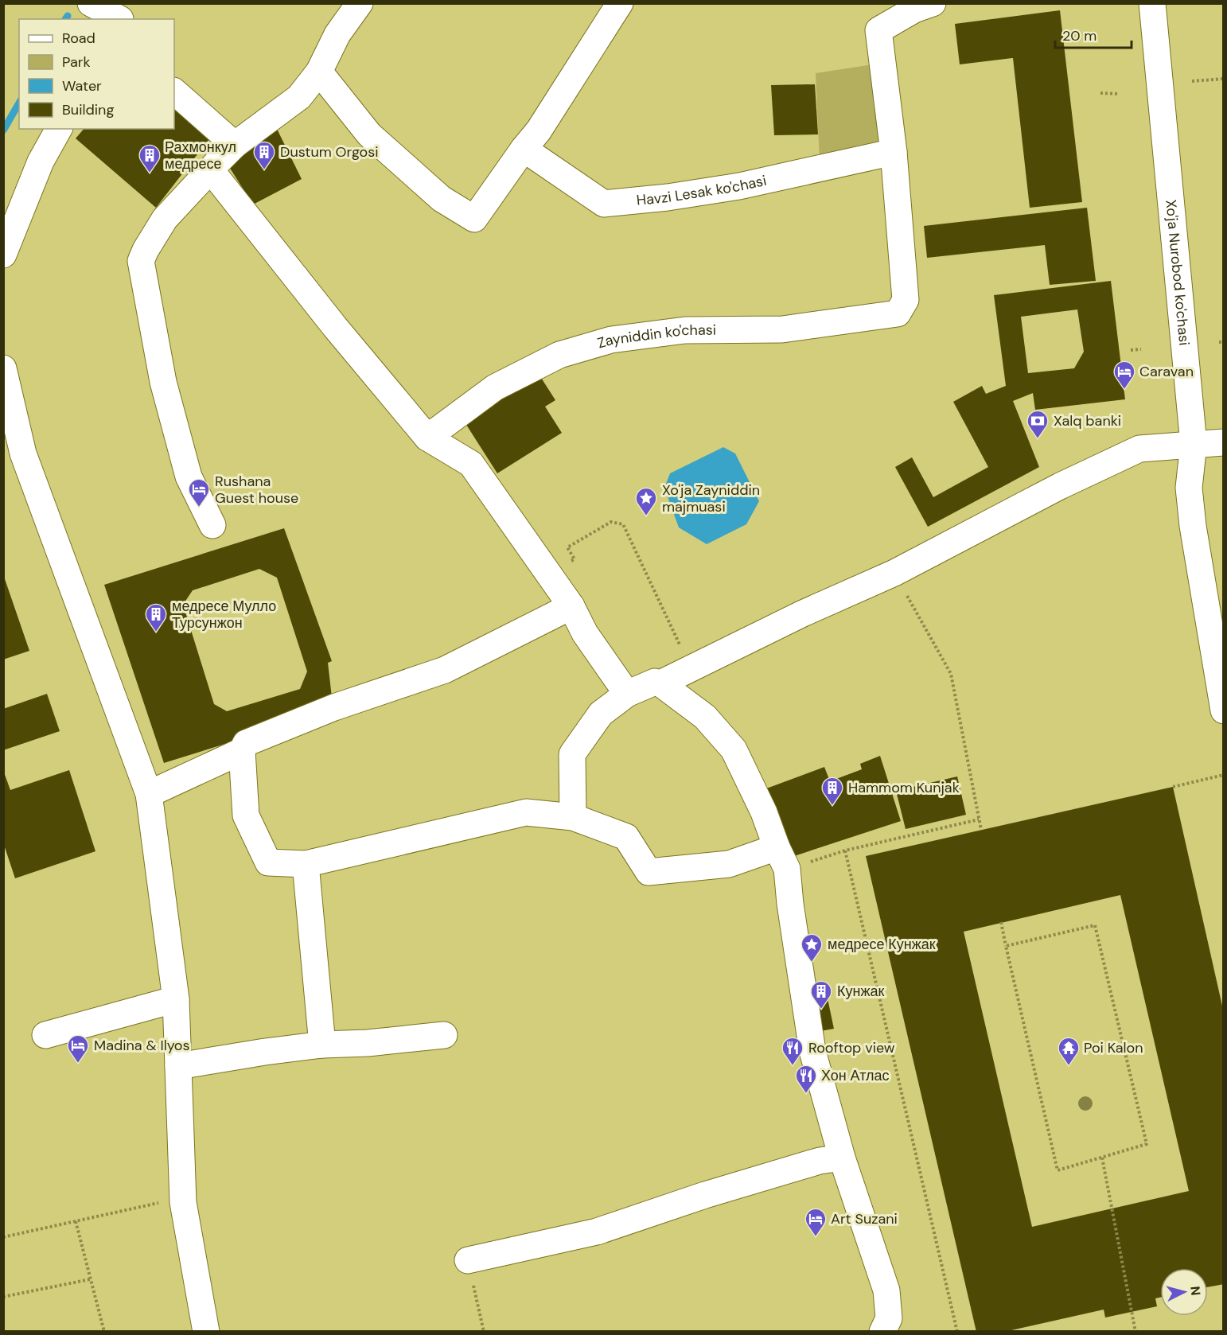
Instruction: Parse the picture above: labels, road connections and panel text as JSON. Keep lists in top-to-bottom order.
{
  "streets": {
    "street": ["Havzi Lesak ko'chasi", "Xo'ja Nurobod ko'chasi", "Zayniddin ko'chasi"]
  },
  "crossings": [
    ["Havzi Lesak ko'chasi", "Zayniddin ko'chasi"]
  ],
  "places": {
    "building": [
      "Dustum Orgosi",
      "Рахмонкул медресе",
      "медресе Мулло Турсунжон",
      "Hammom Kunjak",
      "Кунжак"
    ],
    "hotel": [
      "Caravan",
      "Rushana Guest house",
      "Madina & Ilyos",
      "Art Suzani"
    ],
    "bank": ["Xalq banki"],
    "place": ["Xo'ja Zayniddin majmuasi", "медресе Кунжак"],
    "restaurant": ["Rooftop view", "Хон Атлас"],
    "temple": ["Poi Kalon"]
  },
  "legend": [
    "Road",
    "Park",
    "Water",
    "Building"
  ],
  "scale_bar": "20 m",
  "north": "right"
}
